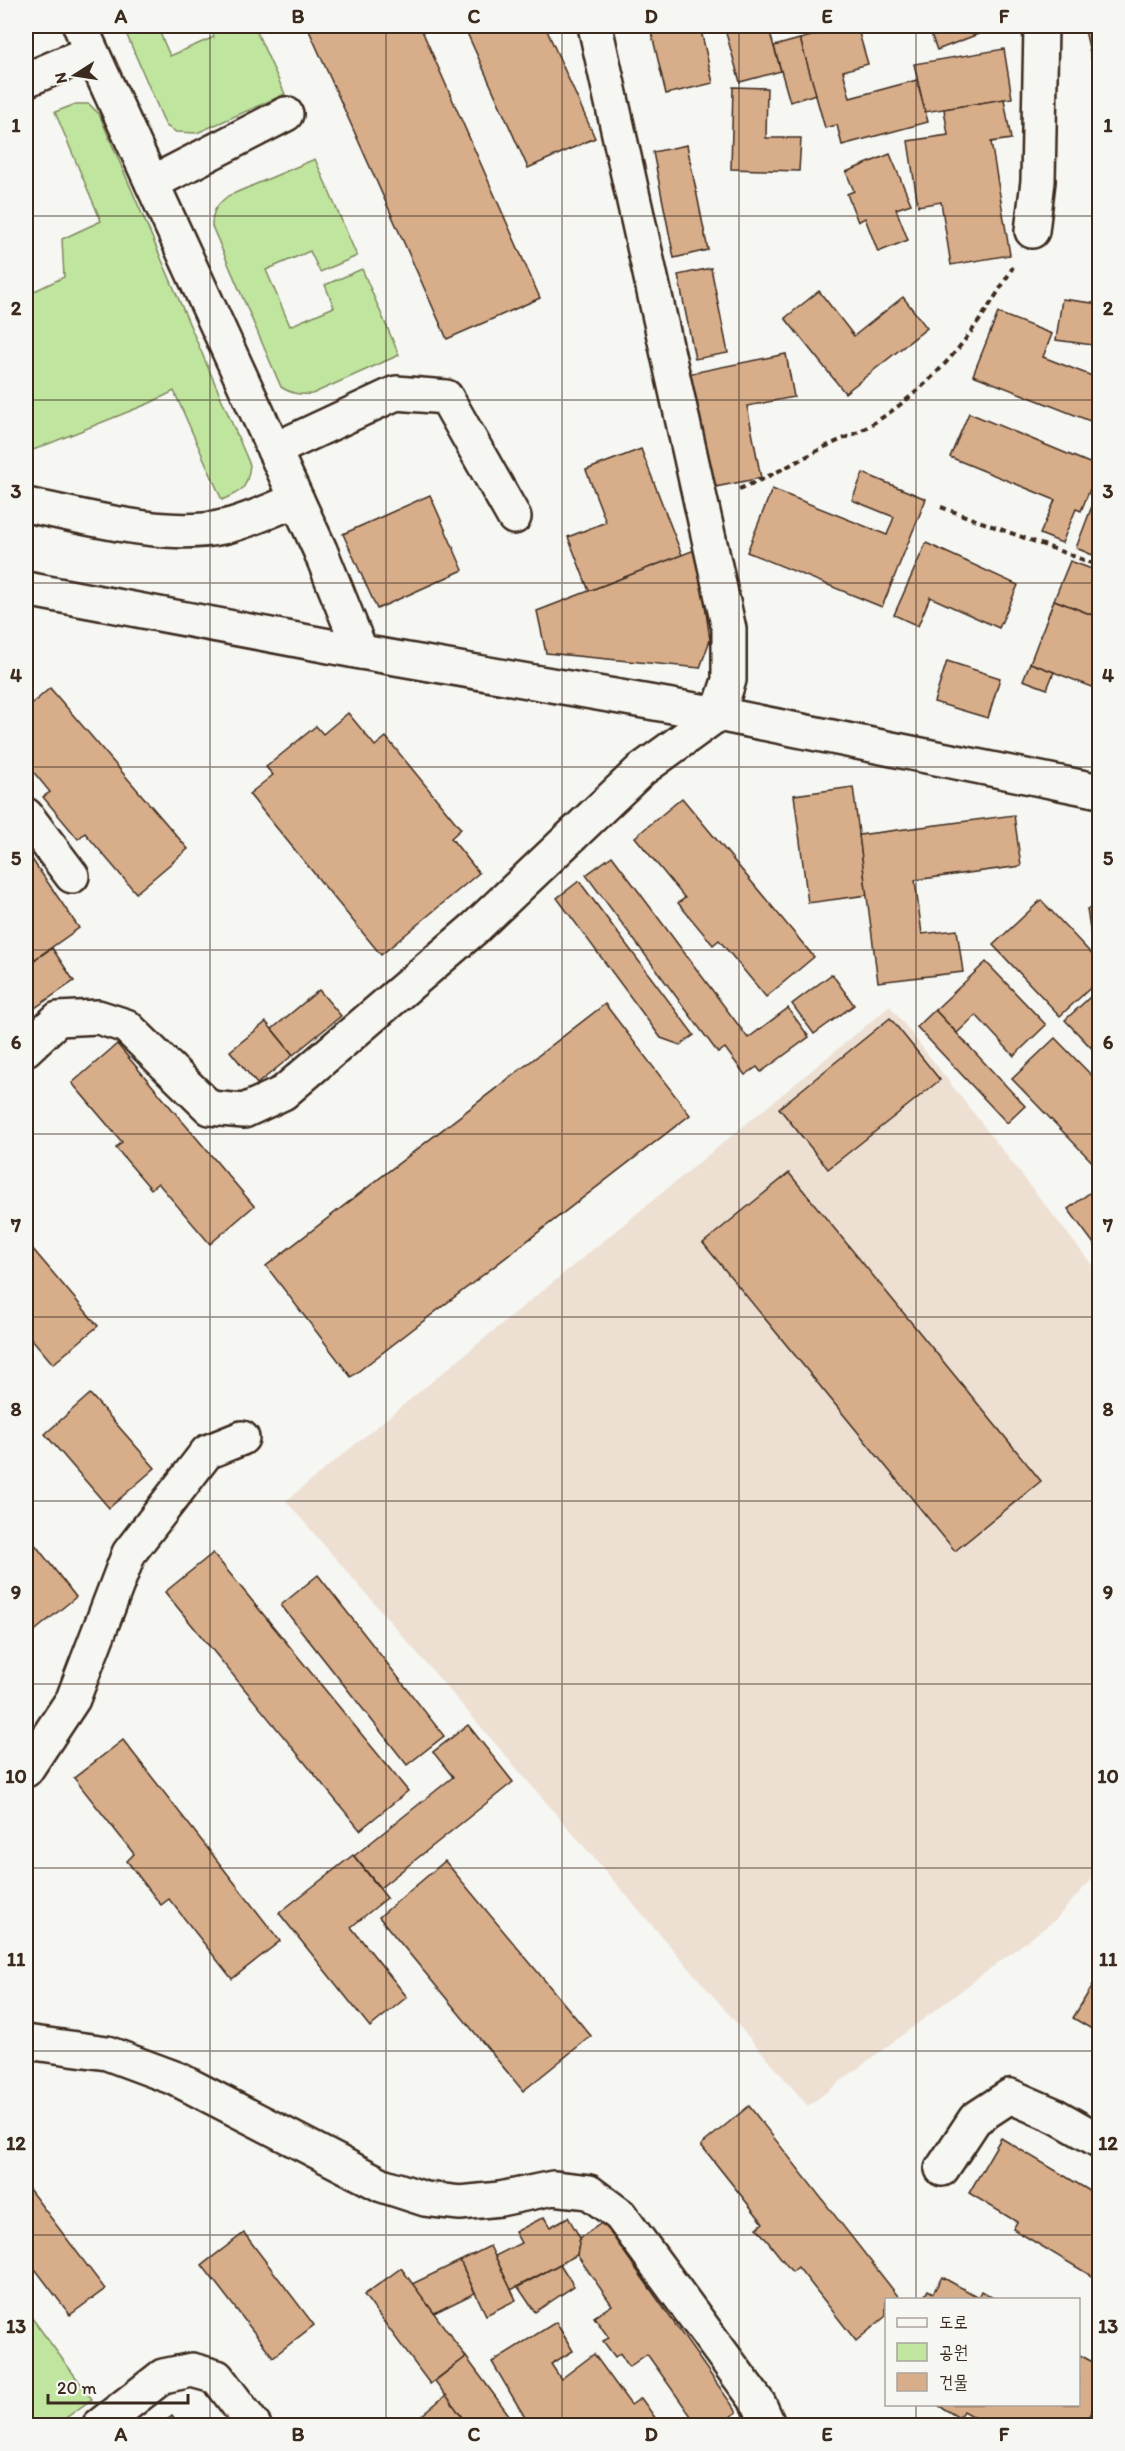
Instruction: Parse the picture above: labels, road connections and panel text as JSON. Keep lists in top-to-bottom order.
{
  "legend": ["도로", "공원", "건물"],
  "scale_bar": "20 m",
  "north": "left",
  "grid": {
    "columns": [
      "A",
      "B",
      "C",
      "D",
      "E",
      "F"
    ],
    "rows": [
      "1",
      "2",
      "3",
      "4",
      "5",
      "6",
      "7",
      "8",
      "9",
      "10",
      "11",
      "12",
      "13"
    ]
  }
}
